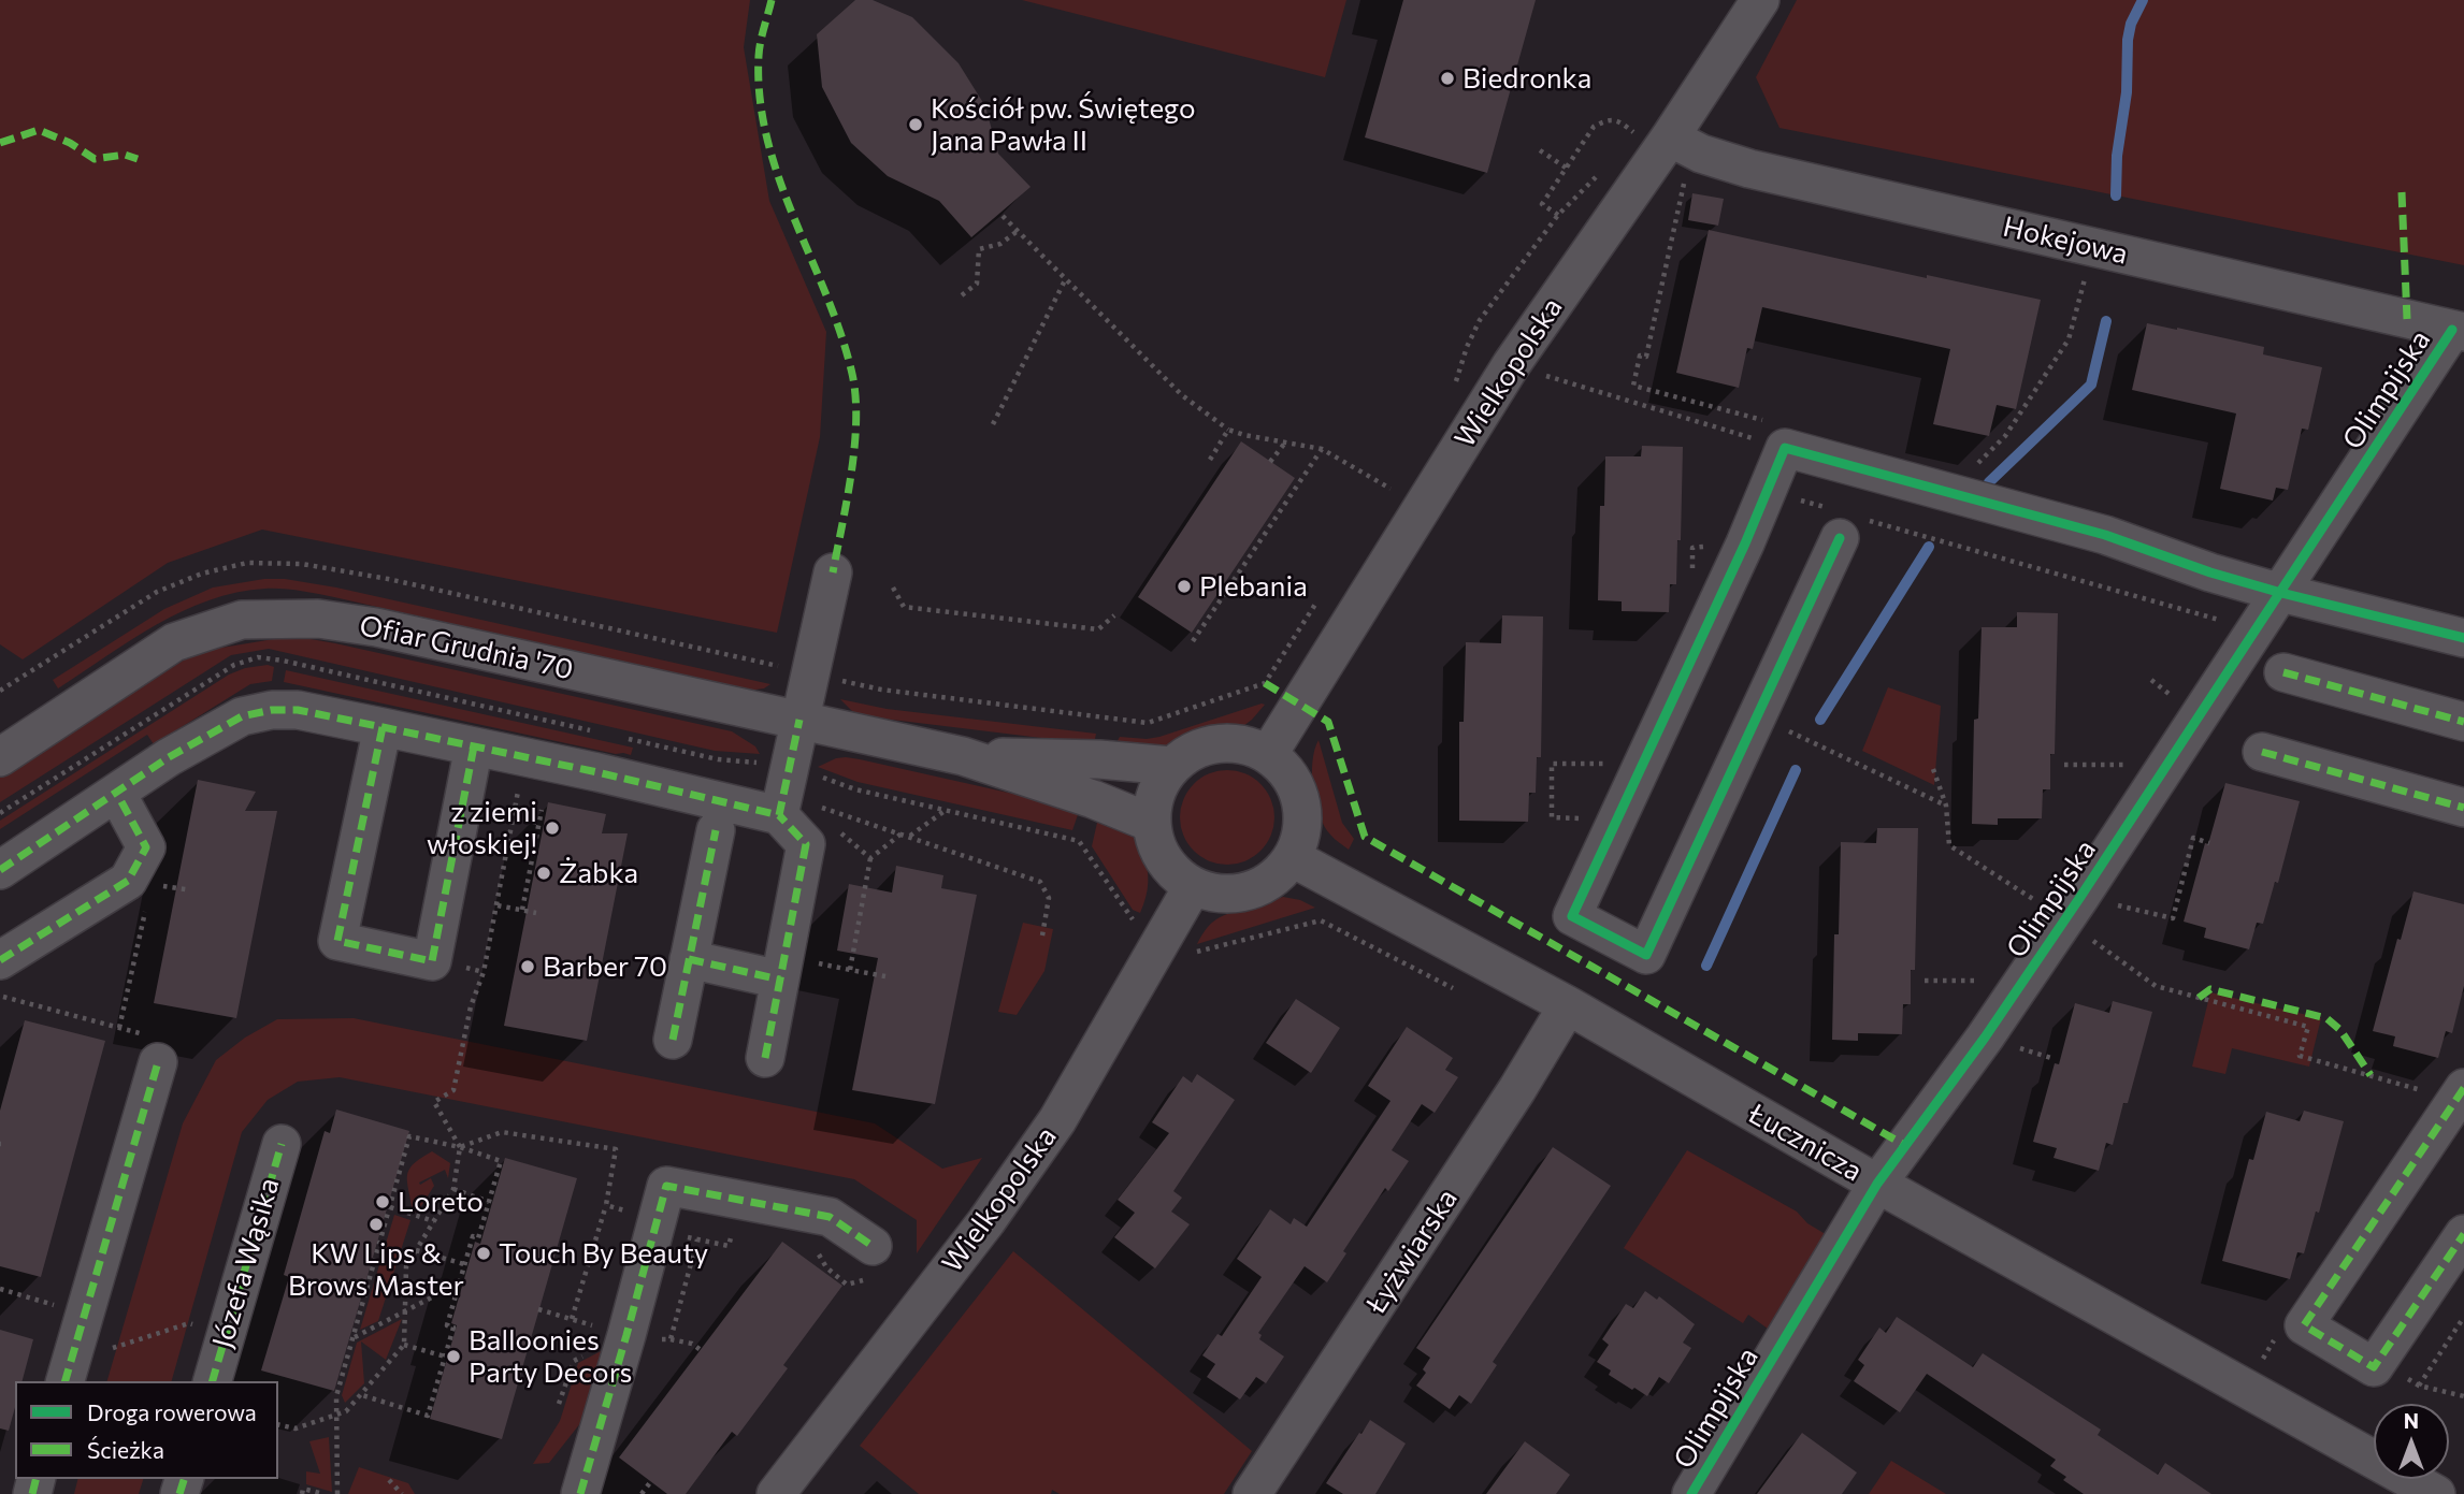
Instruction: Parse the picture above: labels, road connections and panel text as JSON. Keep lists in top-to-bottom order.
{
  "streets": {
    "street": [
      "Hokejowa",
      "Wielkopolska",
      "Olimpijska",
      "Ofiar Grudnia '70",
      "Łucznicza",
      "Łyżwiarska",
      "Józefa Wąsika"
    ]
  },
  "crossings": [
    ["Hokejowa", "Wielkopolska"],
    ["Hokejowa", "Olimpijska"],
    ["Wielkopolska", "Ofiar Grudnia '70"],
    ["Wielkopolska", "Łucznicza"],
    ["Olimpijska", "Łucznicza"],
    ["Ofiar Grudnia '70", "Łucznicza"],
    ["Łucznicza", "Łyżwiarska"]
  ],
  "places": [
    "Biedronka",
    "Kościół pw. Świętego Jana Pawła II",
    "Plebania",
    "z ziemi włoskiej!",
    "Żabka",
    "Barber 70",
    "Loreto",
    "KW Lips & Brows Master",
    "Touch By Beauty",
    "Balloonies Party Decors"
  ],
  "legend": ["Droga rowerowa", "Ścieżka"],
  "north": "top"
}
